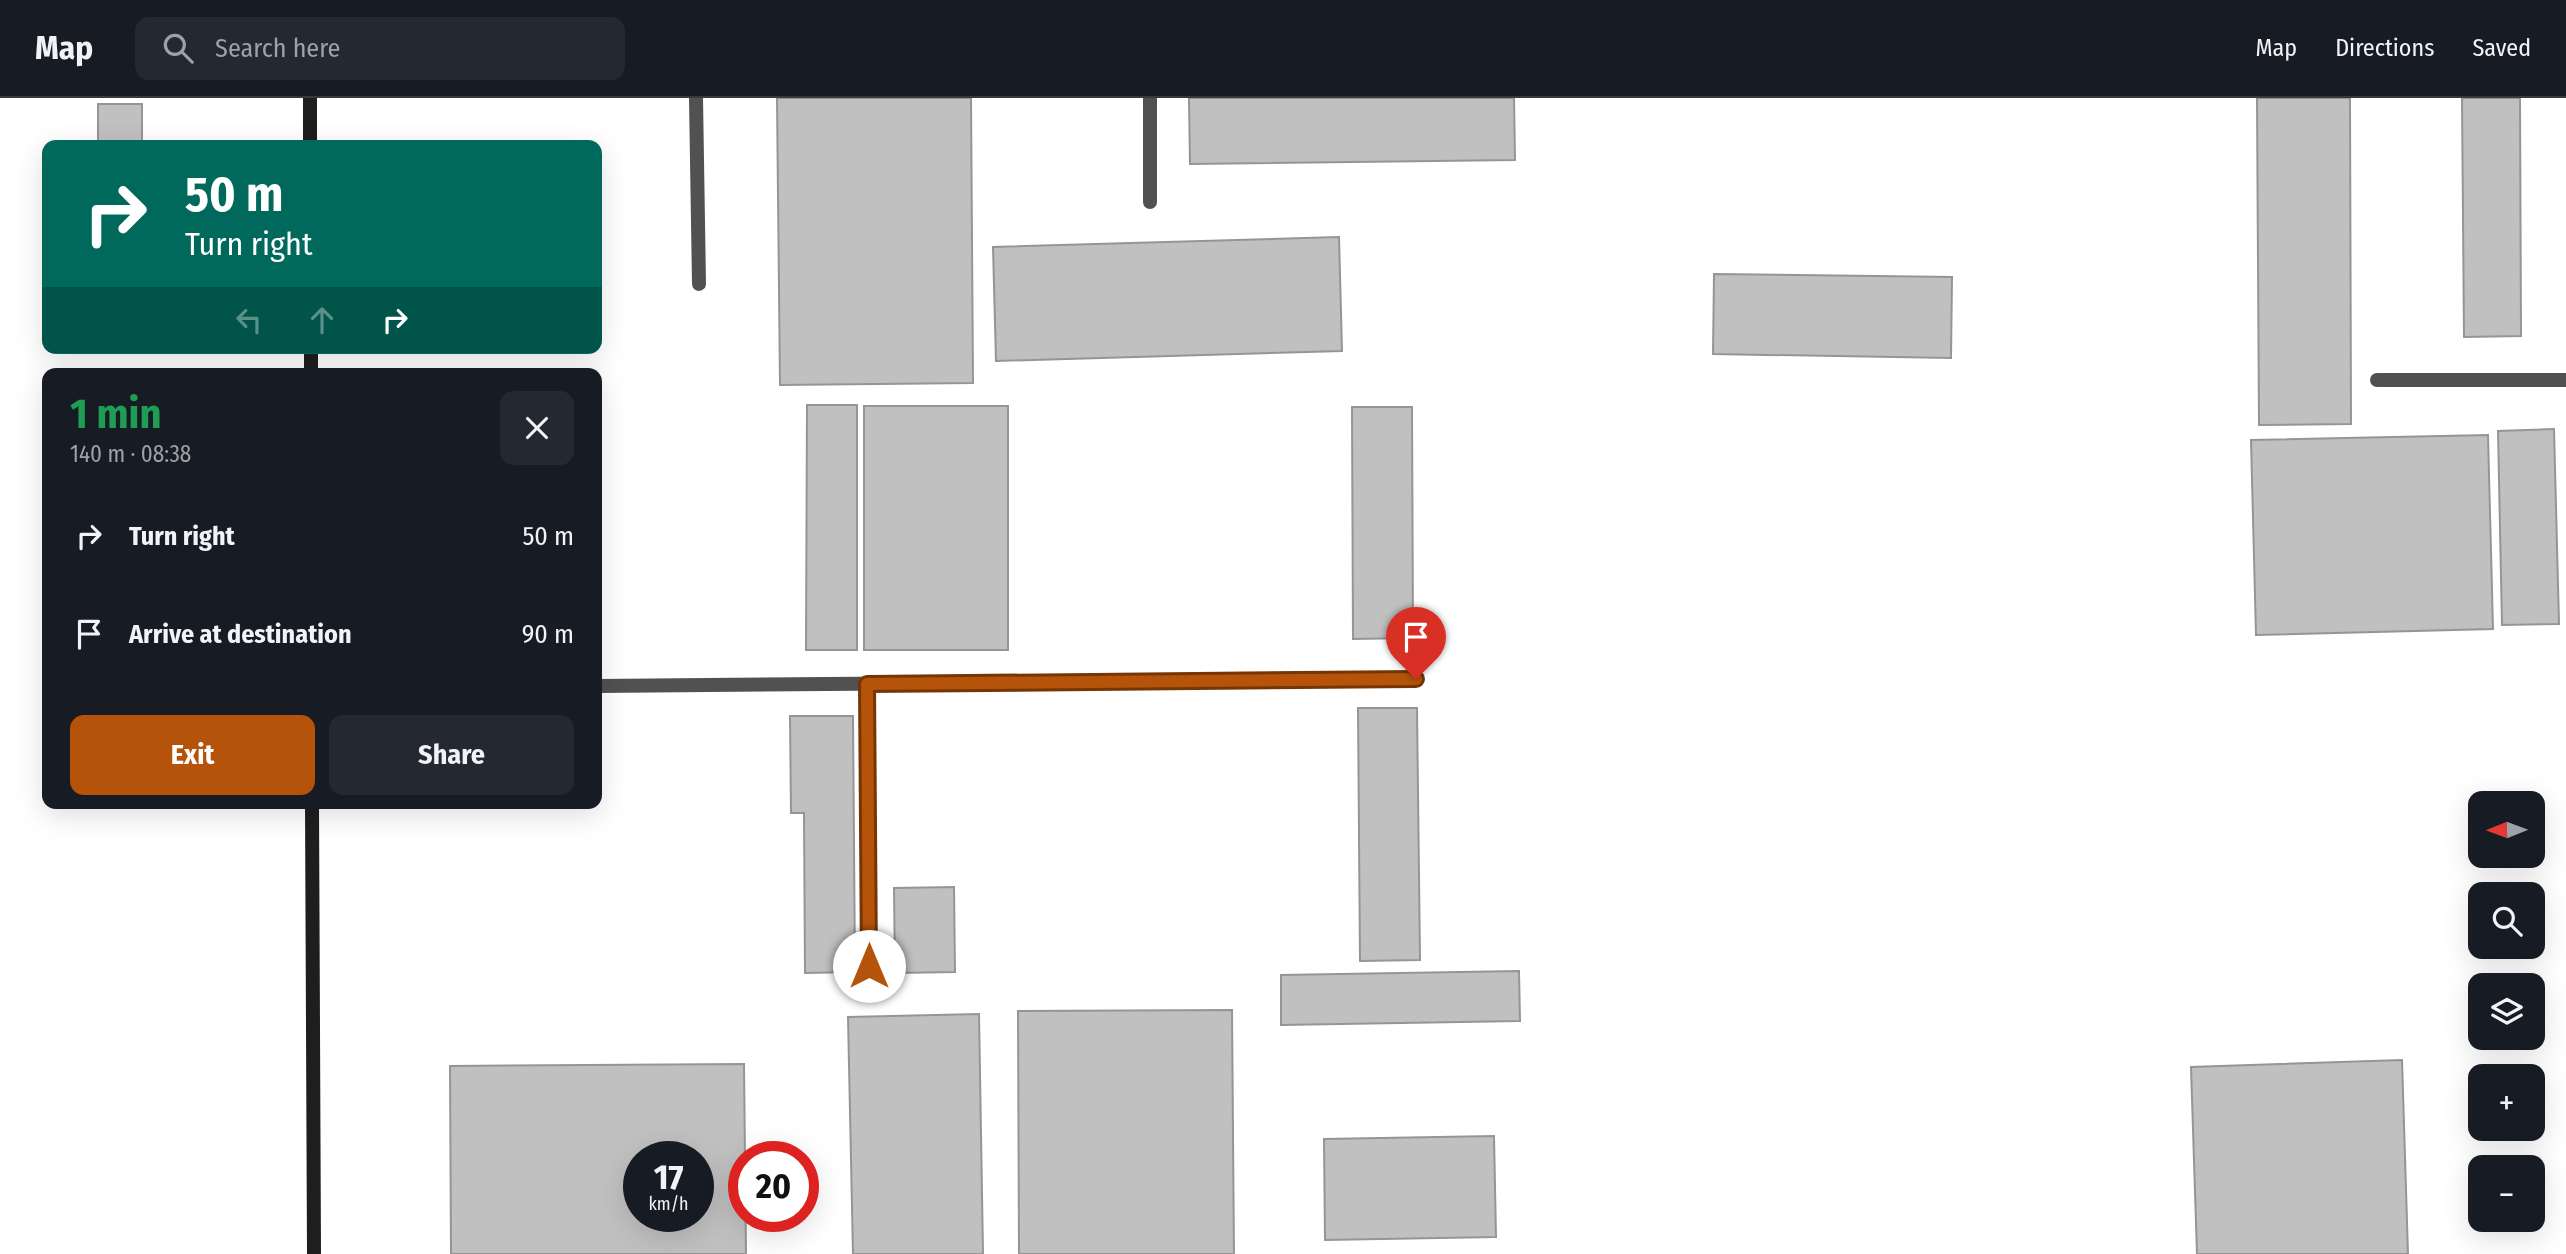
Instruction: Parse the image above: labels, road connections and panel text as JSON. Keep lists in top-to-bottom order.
{
  "north": "left",
  "page": {
    "header": "Map",
    "search": "Search here",
    "nav": ["Map", "Directions", "Saved"],
    "turn": ["50 m", "Turn right"],
    "heading": ["1 min", "140 m · 08:38"],
    "list": [
      {
        "name": "Turn right",
        "value": "50 m"
      },
      {
        "name": "Arrive at destination",
        "value": "90 m"
      }
    ],
    "buttons": ["Exit", "Share"],
    "map_buttons": ["+", "−"],
    "speed": "17 km/h",
    "limit": "20"
  }
}
